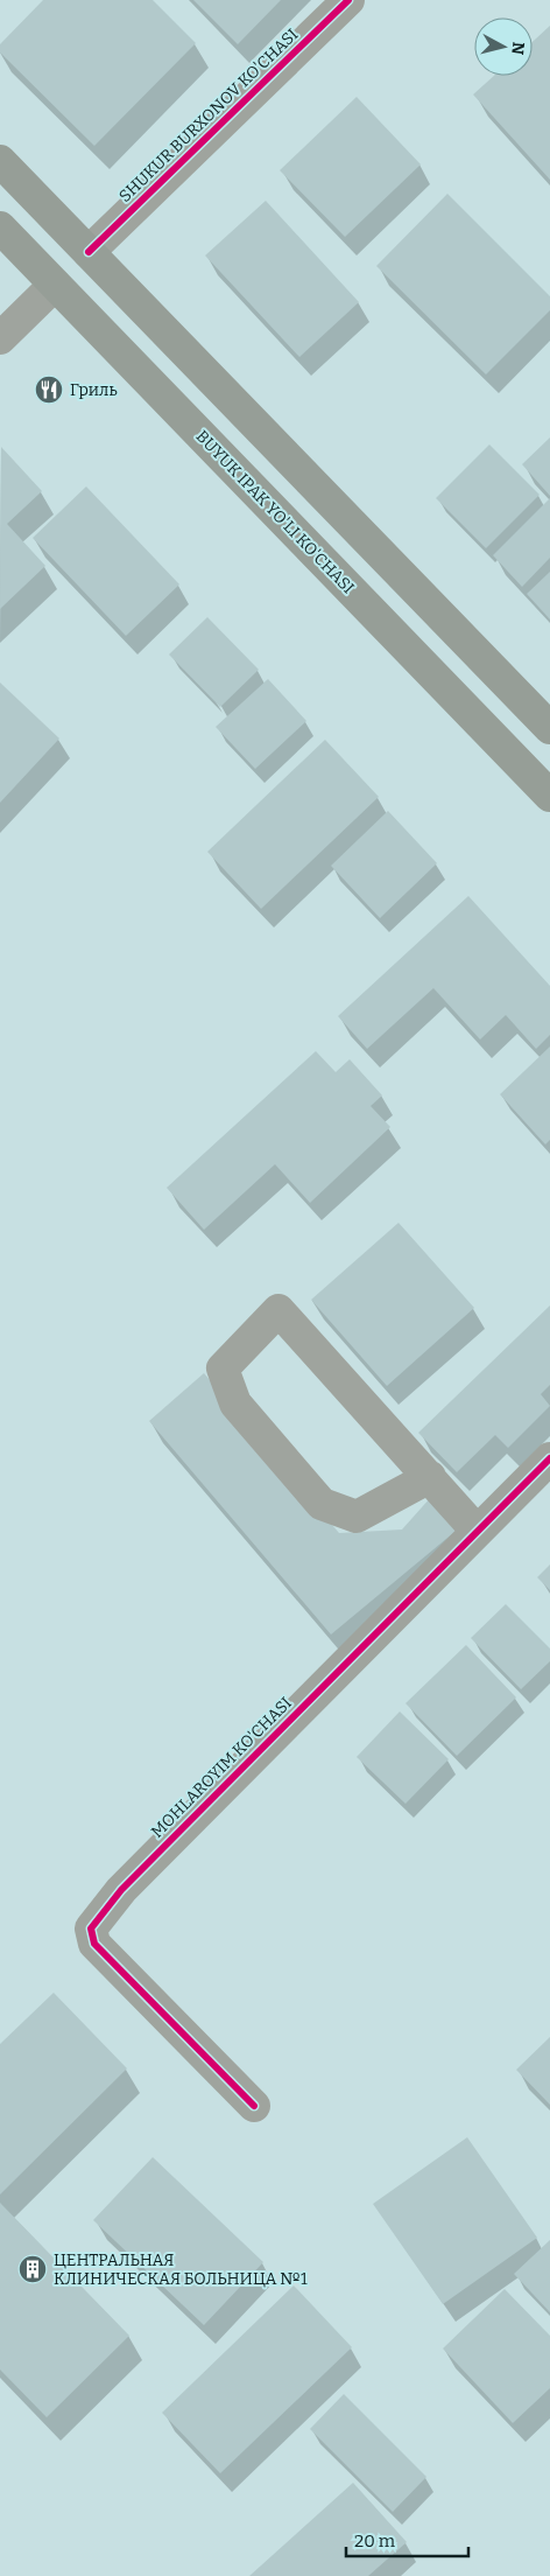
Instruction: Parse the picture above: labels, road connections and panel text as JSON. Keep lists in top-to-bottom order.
{
  "streets": {
    "main road": ["SHUKUR BURXONOV KO'CHASI", "BUYUK IPAK YO'LI KO'CHASI"],
    "street": ["MOHLAROYIM KO'CHASI"]
  },
  "crossings": [
    ["SHUKUR BURXONOV KO'CHASI", "BUYUK IPAK YO'LI KO'CHASI"]
  ],
  "places": {
    "restaurant": ["Гриль"],
    "building": ["ЦЕНТРАЛЬНАЯ КЛИНИЧЕСКАЯ БОЛЬНИЦА №1"]
  },
  "scale_bar": "20 m",
  "north": "right"
}
